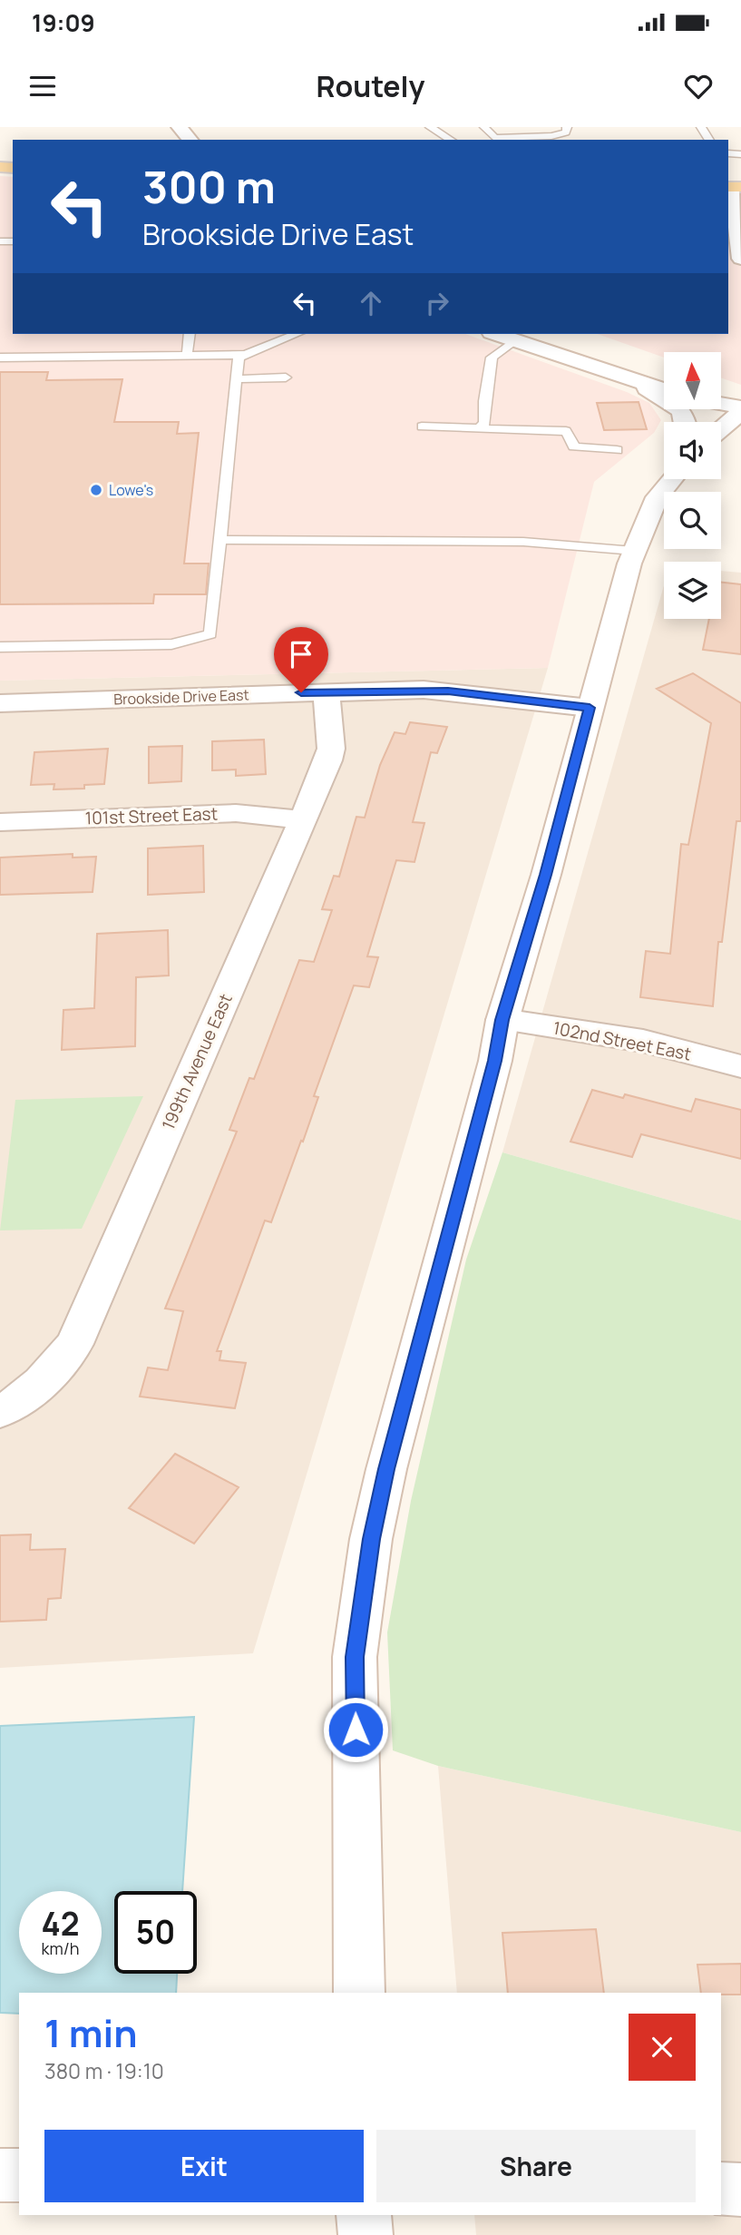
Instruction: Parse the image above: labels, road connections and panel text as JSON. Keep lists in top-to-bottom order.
{
  "streets": {
    "main road": [
      "Brookside Drive East",
      "101st Street East",
      "102nd Street East",
      "199th Avenue East"
    ]
  },
  "crossings": [
    ["Brookside Drive East", "199th Avenue East"],
    ["101st Street East", "199th Avenue East"]
  ],
  "places": ["Lowe's"],
  "north": "top",
  "page": {
    "status": "19:09",
    "header": "Routely",
    "turn": ["300 m", "Brookside Drive East"],
    "speed": "42 km/h",
    "limit": "50",
    "heading": ["1 min", "380 m · 19:10"],
    "buttons": ["Exit", "Share"]
  }
}
